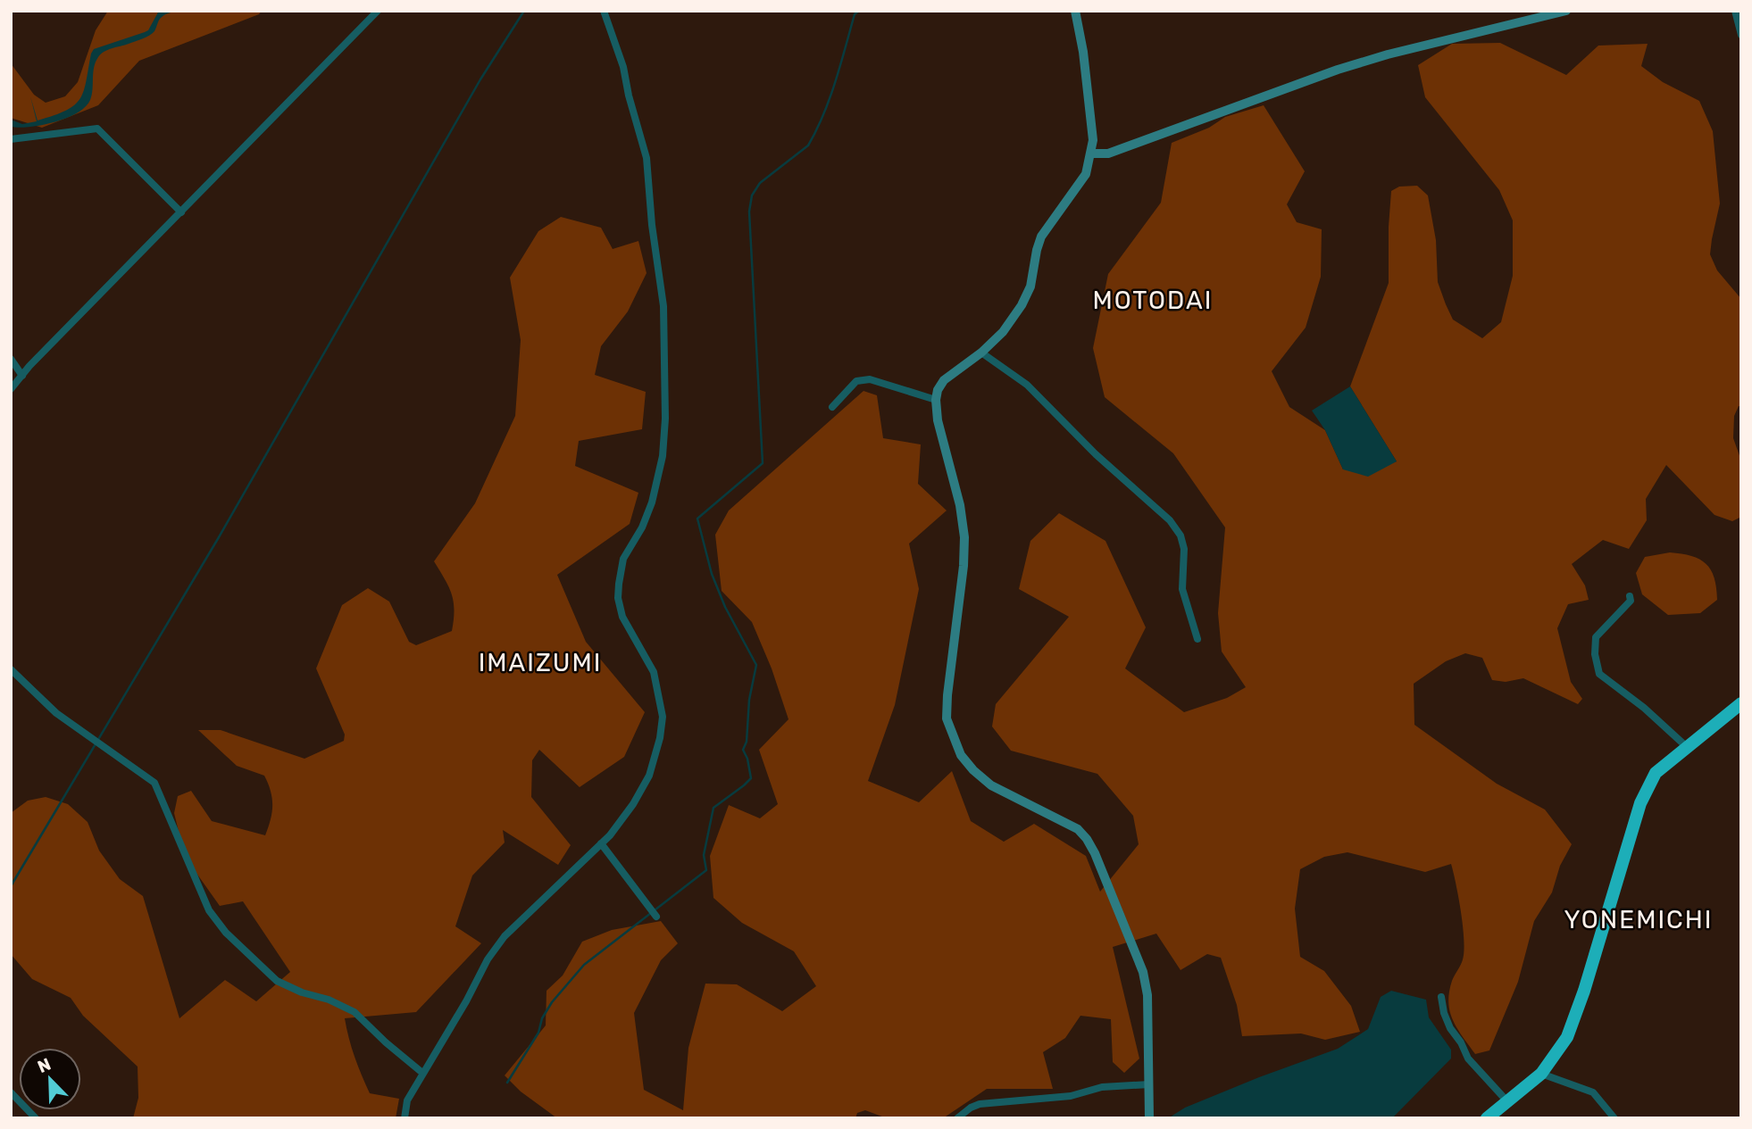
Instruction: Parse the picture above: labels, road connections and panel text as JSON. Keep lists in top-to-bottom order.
{
  "districts": ["MOTODAI", "IMAIZUMI", "YONEMICHI"],
  "north": "top left"
}
